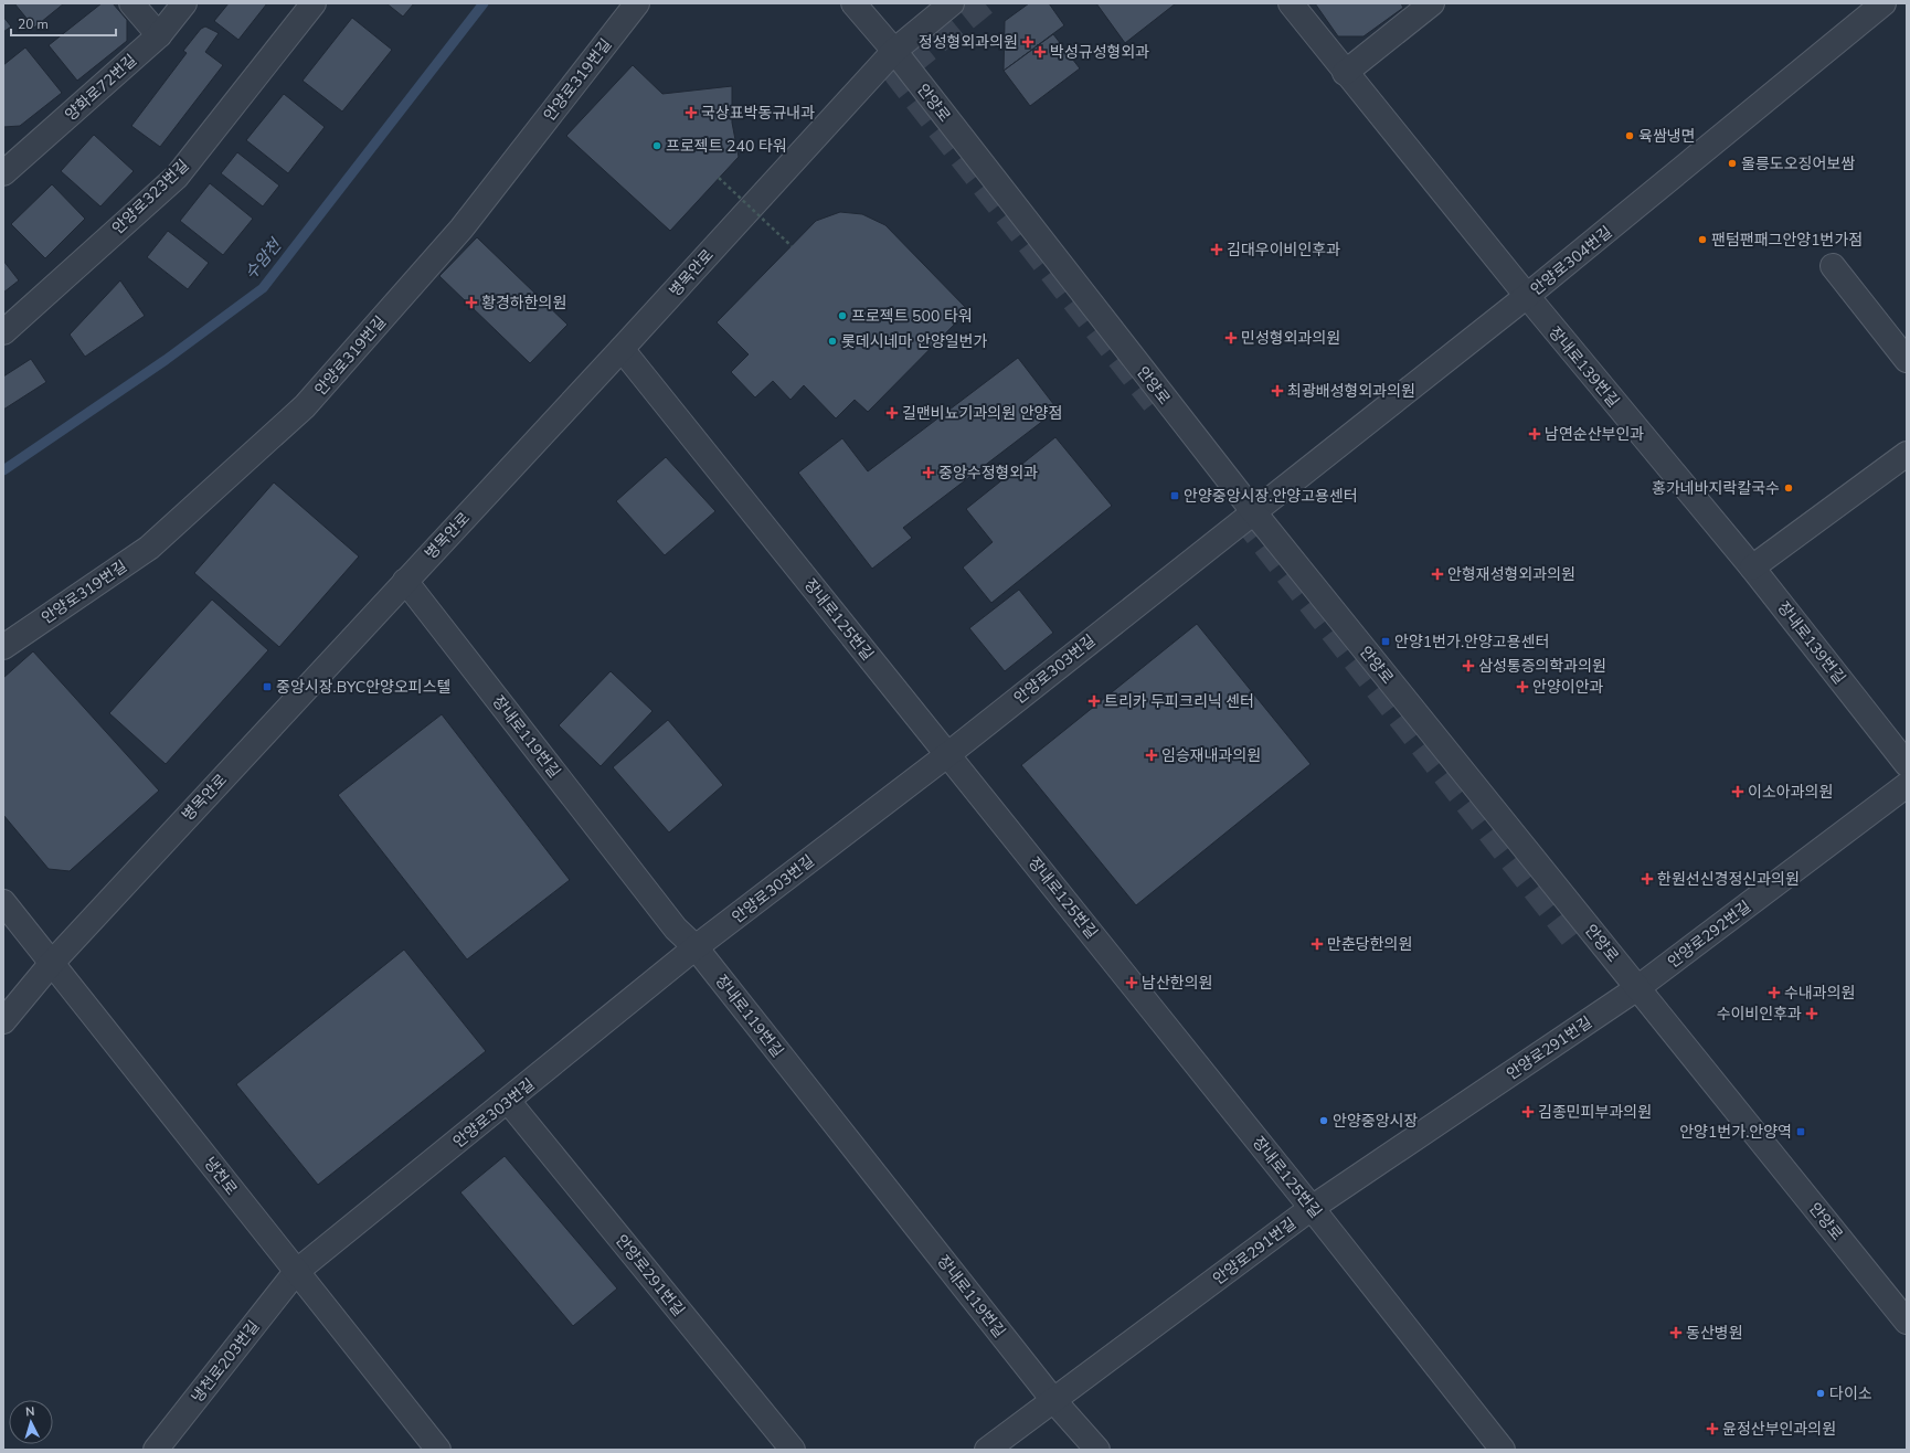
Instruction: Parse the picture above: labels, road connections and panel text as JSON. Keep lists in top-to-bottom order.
{
  "streets": {
    "street": [
      "안양로319번길",
      "양화로72번길",
      "안양로",
      "안양로323번길",
      "안양로304번길",
      "병목안로",
      "장내로139번길",
      "장내로125번길",
      "안양로303번길",
      "장내로119번길",
      "안양로292번길",
      "안양로291번길",
      "냉천로",
      "냉천로203번길"
    ]
  },
  "crossings": [
    ["안양로", "안양로304번길"],
    ["안양로", "병목안로"],
    ["안양로", "안양로303번길"],
    ["안양로", "안양로292번길"],
    ["안양로", "안양로291번길"],
    ["안양로304번길", "장내로139번길"],
    ["안양로304번길", "안양로303번길"],
    ["병목안로", "장내로125번길"],
    ["병목안로", "장내로119번길"],
    ["병목안로", "냉천로"],
    ["장내로125번길", "안양로303번길"],
    ["장내로125번길", "안양로291번길"],
    ["안양로303번길", "장내로119번길"],
    ["안양로303번길", "안양로291번길"],
    ["안양로303번길", "냉천로"],
    ["안양로303번길", "냉천로203번길"],
    ["장내로119번길", "안양로291번길"],
    ["안양로292번길", "안양로291번길"],
    ["냉천로", "냉천로203번길"]
  ],
  "water": ["수암천"],
  "places": {
    "health": [
      "정성형외과의원",
      "박성규성형외과",
      "국상표박동규내과",
      "김대우이비인후과",
      "황경하한의원",
      "민성형외과의원",
      "최광배성형외과의원",
      "길맨비뇨기과의원 안양점",
      "남연순산부인과",
      "중앙수정형외과",
      "안형재성형외과의원",
      "삼성통증의학과의원",
      "안양이안과",
      "트리카 두피크리닉 센터",
      "임승재내과의원",
      "이소아과의원",
      "한원선신경정신과의원",
      "만춘당한의원",
      "남산한의원",
      "수내과의원",
      "수이비인후과",
      "김종민피부과의원",
      "동산병원",
      "윤정산부인과의원"
    ],
    "other": [
      "육쌈냉면",
      "프로젝트 240 타워",
      "울릉도오징어보쌈",
      "팬텀팬패그안양1번가점",
      "프로젝트 500 타워",
      "롯데시네마 안양일번가",
      "홍가네바지락칼국수",
      "안양중앙시장",
      "다이소"
    ],
    "transit": [
      "안양중앙시장.안양고용센터",
      "안양1번가.안양고용센터",
      "중앙시장.BYC안양오피스텔",
      "안양1번가.안양역"
    ]
  },
  "scale_bar": "20 m",
  "north": "top"
}
